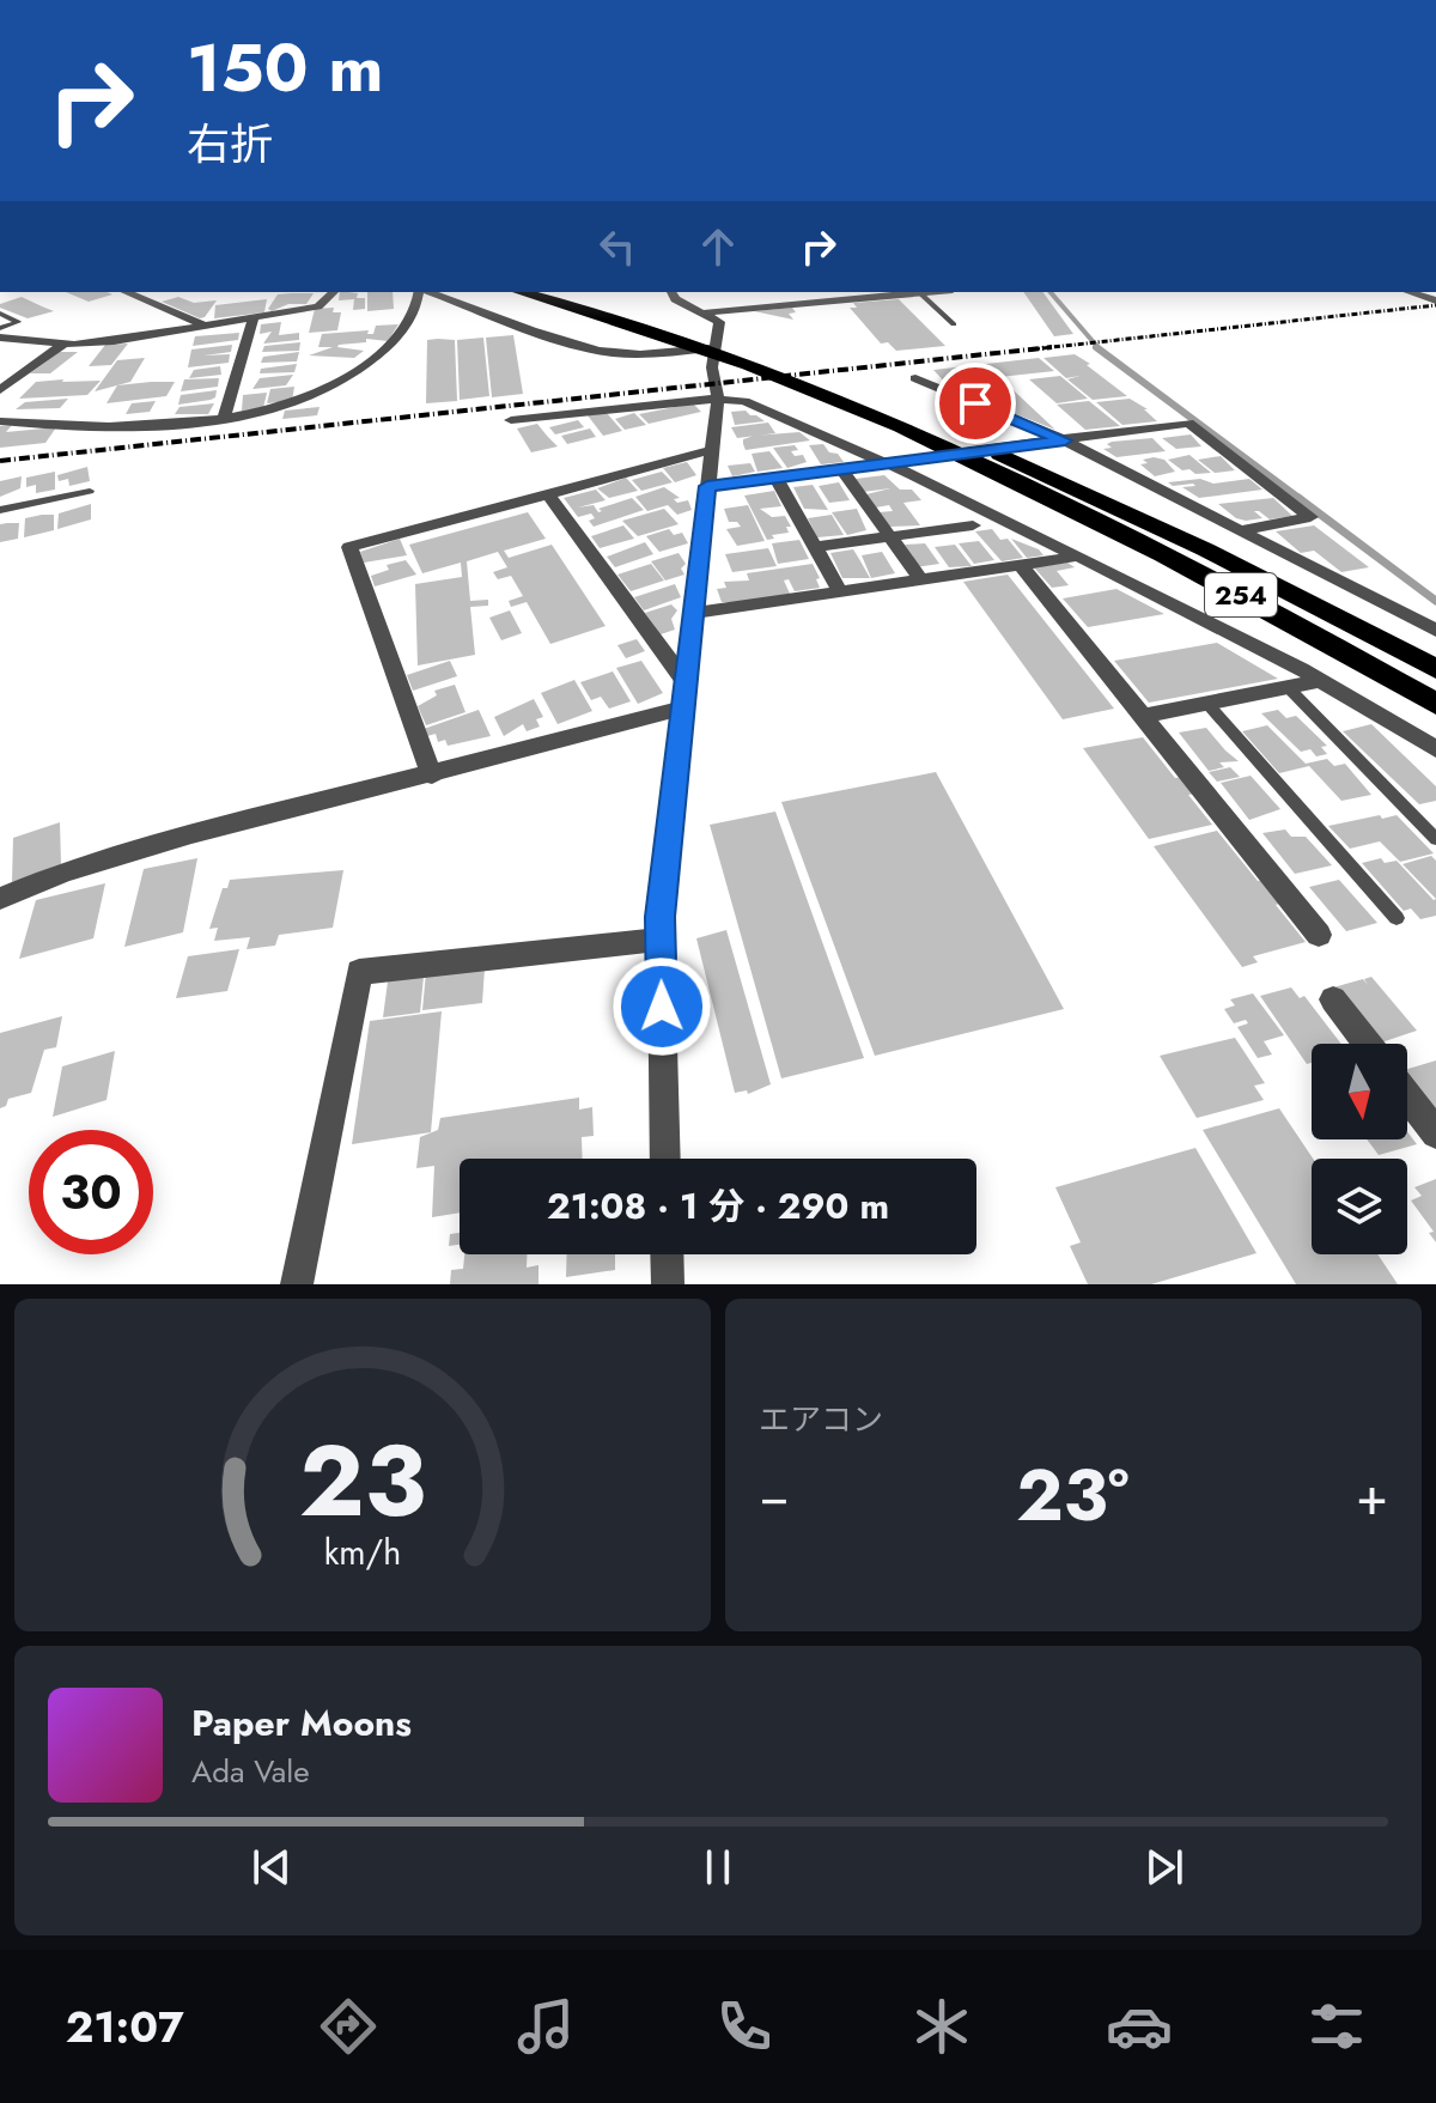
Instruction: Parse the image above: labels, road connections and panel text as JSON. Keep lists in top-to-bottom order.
{
  "streets": {
    "highway": ["254"]
  },
  "north": "bottom",
  "page": {
    "turn": ["150 m", "右折"],
    "limit": "30",
    "trip": "21:08 · 1 分 · 290 m",
    "tile": "エアコン",
    "heat": ["−", "23°", "+"],
    "song": ["Paper Moons", "Ada Vale"],
    "tabs": "21:07",
    "gauge": ["23", "km/h"]
  }
}
